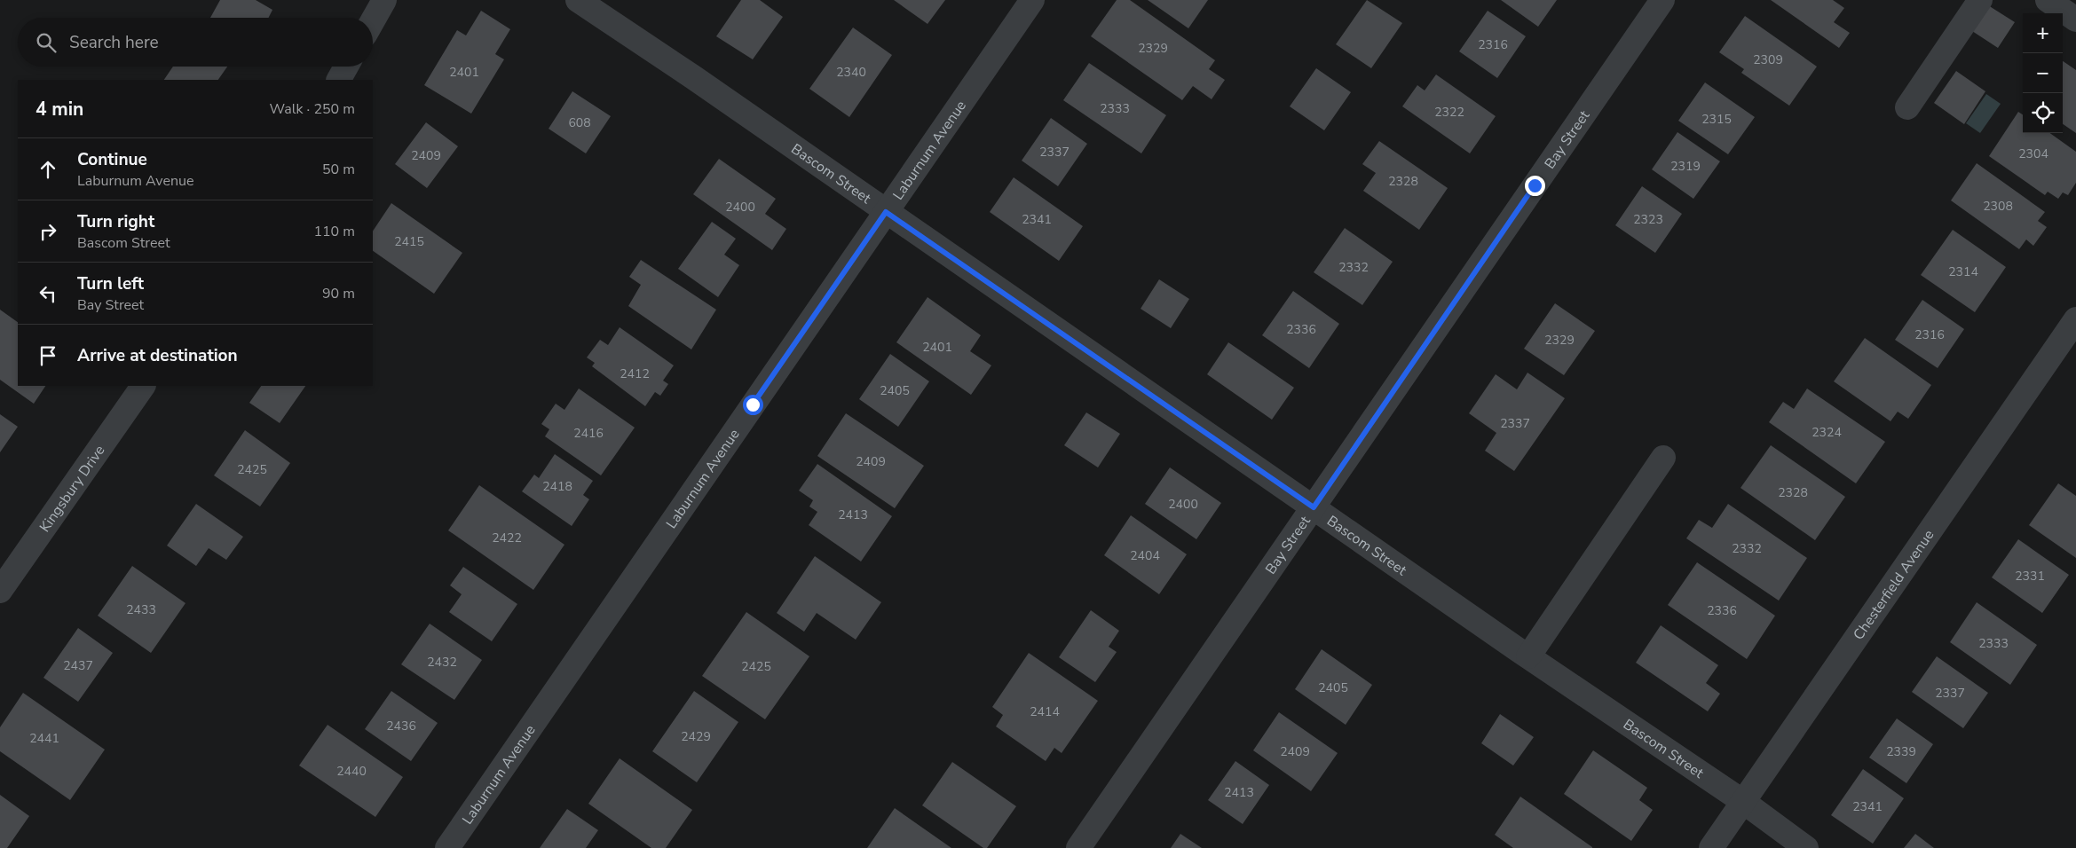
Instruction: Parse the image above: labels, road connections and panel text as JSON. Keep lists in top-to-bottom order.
{
  "streets": {
    "street": [
      "Bay Street",
      "Laburnum Avenue",
      "Bascom Street",
      "Kingsbury Drive",
      "Chesterfield Avenue"
    ]
  },
  "crossings": [
    ["Bay Street", "Bascom Street"],
    ["Laburnum Avenue", "Bascom Street"],
    ["Bascom Street", "Chesterfield Avenue"]
  ],
  "house_numbers": [
    "2316",
    "2329",
    "2309",
    "2401",
    "2340",
    "2333",
    "2322",
    "2315",
    "608",
    "2337",
    "2304",
    "2409",
    "2319",
    "2328",
    "2308",
    "2400",
    "2341",
    "2323",
    "2415",
    "2332",
    "2314",
    "2336",
    "2316",
    "2329",
    "2401",
    "2412",
    "2405",
    "2337",
    "2324",
    "2416",
    "2409",
    "2425",
    "2418",
    "2328",
    "2400",
    "2413",
    "2422",
    "2332",
    "2404",
    "2331",
    "2433",
    "2336",
    "2333",
    "2432",
    "2437",
    "2425",
    "2405",
    "2337",
    "2414",
    "2436",
    "2429",
    "2441",
    "2409",
    "2339",
    "2440",
    "2413",
    "2341"
  ],
  "page": {
    "map_buttons": ["+", "−"],
    "search": "Search here",
    "heading": ["4 min", "Walk · 250 m"],
    "list": [
      ["Continue", "Laburnum Avenue", "50 m"],
      ["Turn right", "Bascom Street", "110 m"],
      ["Turn left", "Bay Street", "90 m"],
      "Arrive at destination"
    ]
  }
}
